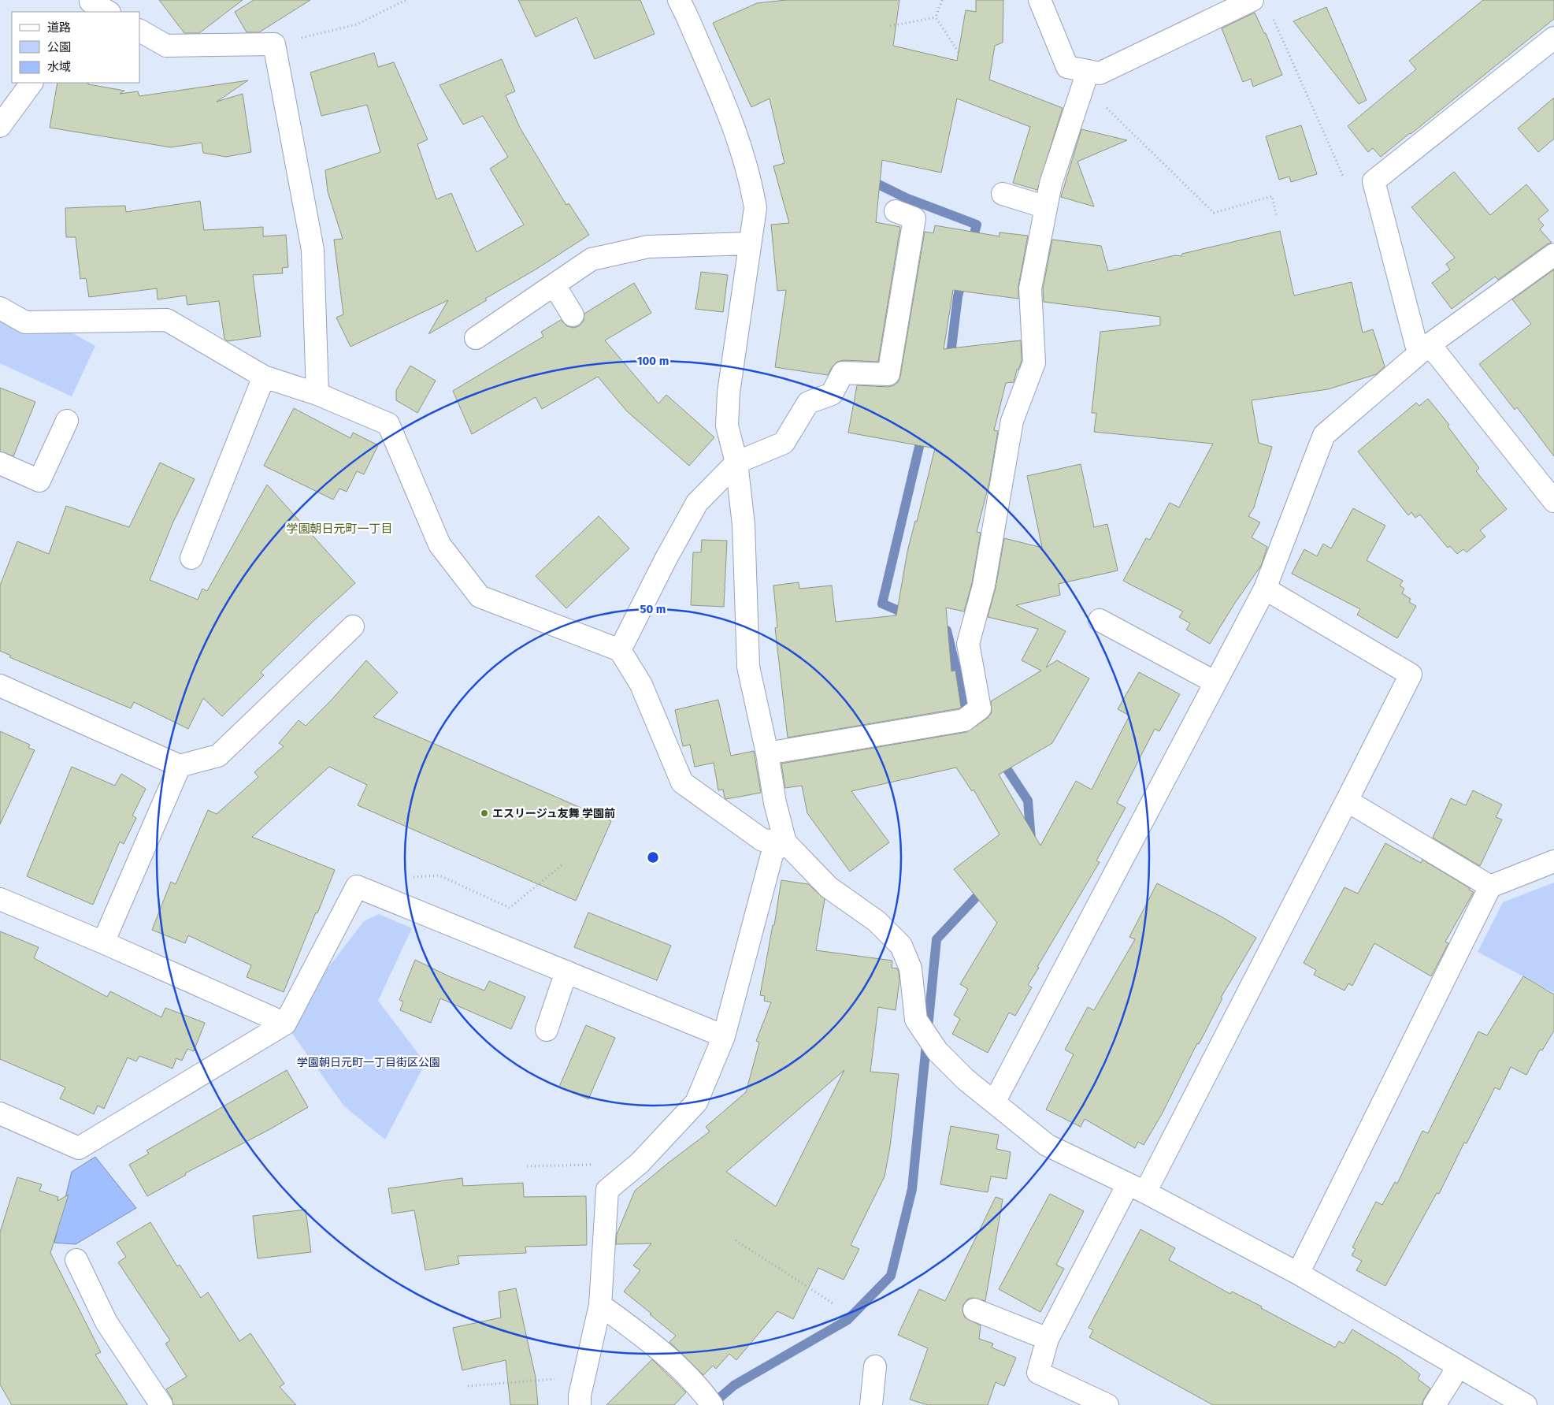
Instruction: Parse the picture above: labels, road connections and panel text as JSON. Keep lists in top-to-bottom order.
{
  "districts": ["学園朝日元町一丁目"],
  "parks": ["学園朝日元町一丁目街区公園"],
  "places": ["エスリージュ友舞 学園前"],
  "legend": ["道路", "公園", "水域"],
  "rings": ["100 m", "50 m"]
}
